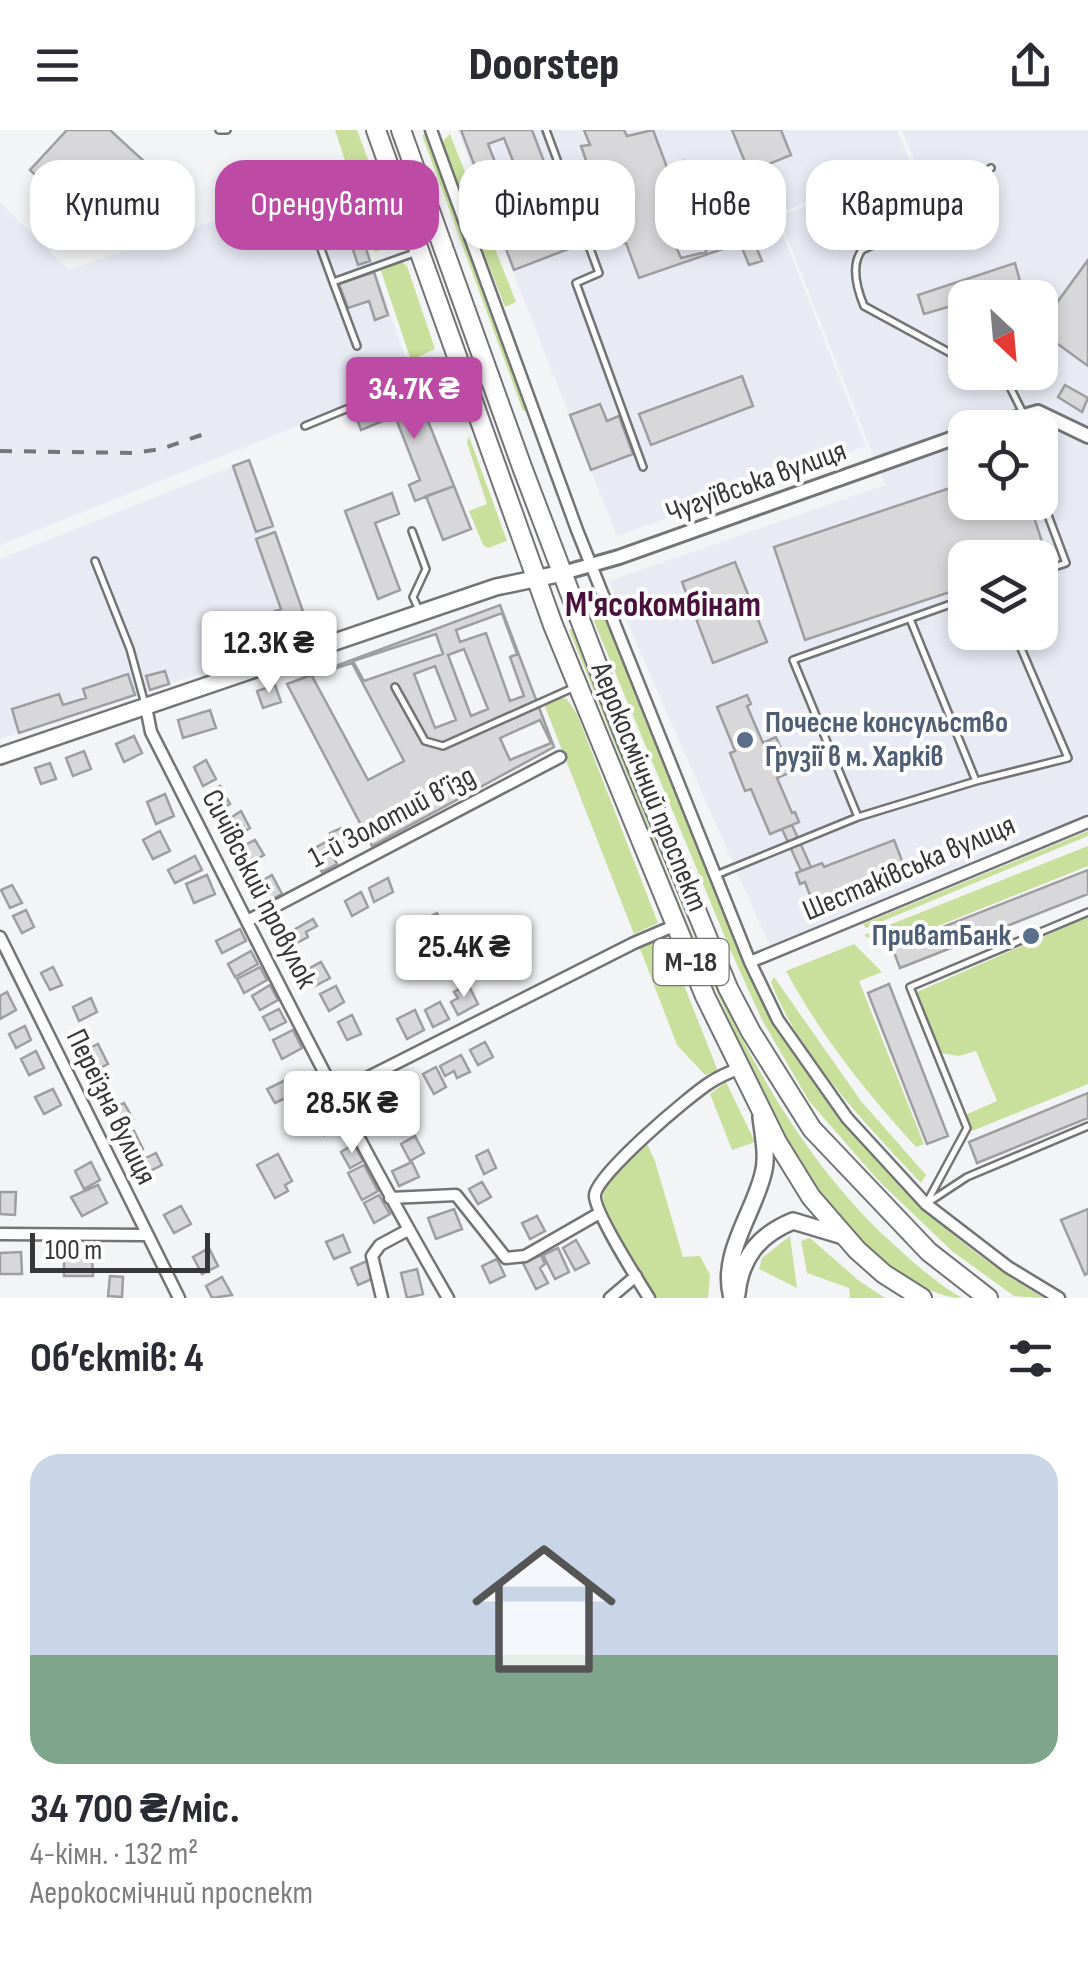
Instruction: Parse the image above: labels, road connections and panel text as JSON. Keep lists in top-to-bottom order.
{
  "streets": {
    "main road": ["Аерокосмічний проспект", "М-18"],
    "street": [
      "Чугуївська вулиця",
      "1-й Золотий в’їзд",
      "Шестаківська вулиця",
      "Сичівський провулок",
      "Переїзна вулиця"
    ]
  },
  "crossings": [
    ["Чугуївська вулиця", "Аерокосмічний проспект"],
    ["1-й Золотий в’їзд", "Сичівський провулок"]
  ],
  "districts": ["М'ясокомбінат"],
  "places": ["Почесне консульство Грузії в м. Харків", "ПриватБанк"],
  "scale_bar": "100 m",
  "north": "bottom right",
  "page": {
    "header": "Doorstep",
    "chip": [
      "Купити",
      "Орендувати",
      "Фільтри",
      "Нове",
      "Квартира"
    ],
    "price": [
      "34.7K ₴",
      "12.3K ₴",
      "25.4K ₴",
      "28.5K ₴"
    ],
    "scale": "100 m",
    "heading": "Об’єктів: 4",
    "list": [
      {
        "name": "34 700 ₴/міс.",
        "note": "4-кімн. · 132 m² · Аерокосмічний проспект"
      }
    ]
  }
}
